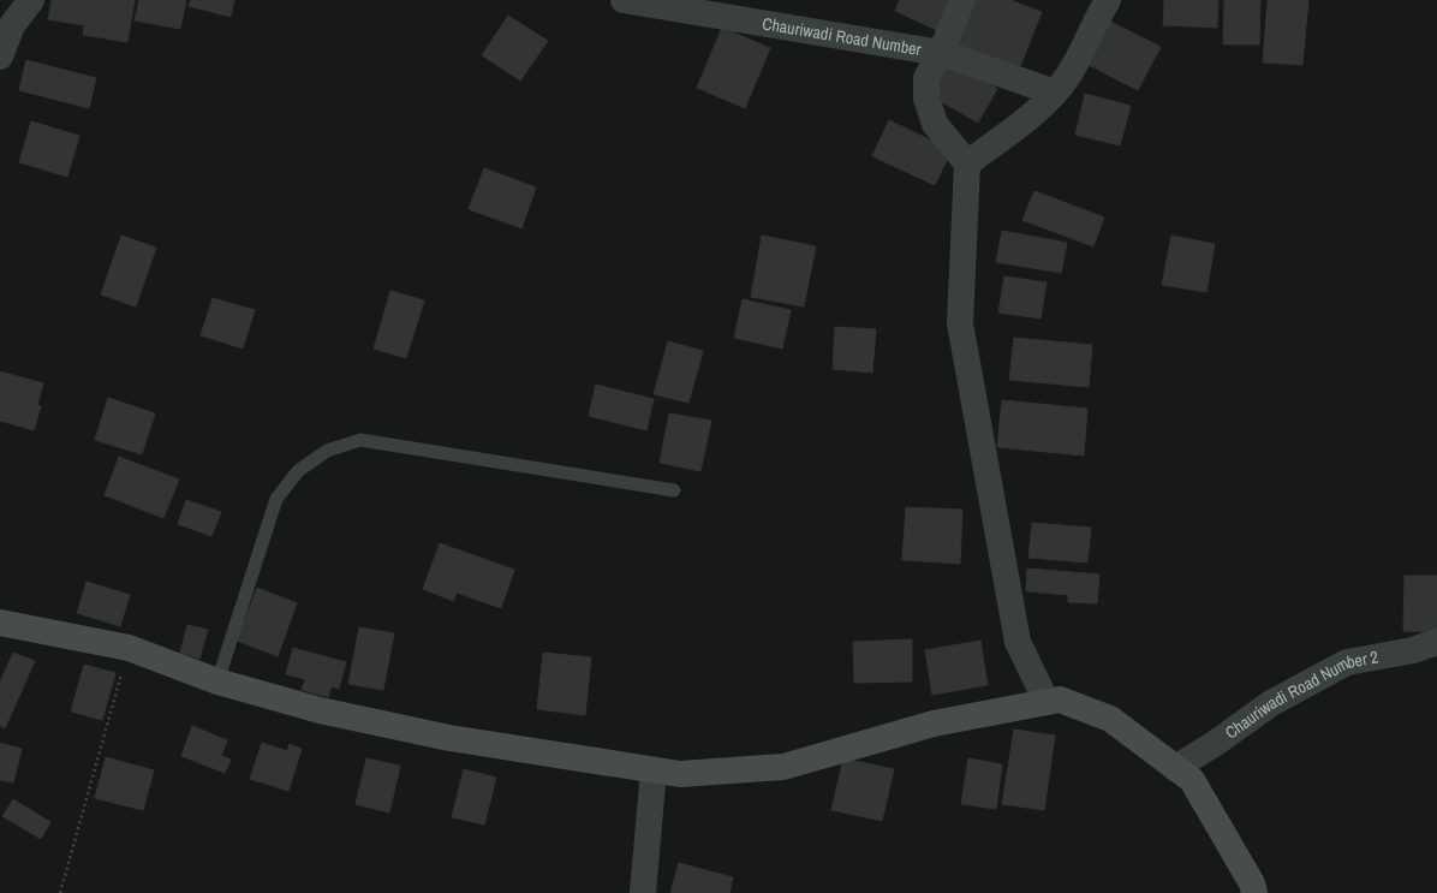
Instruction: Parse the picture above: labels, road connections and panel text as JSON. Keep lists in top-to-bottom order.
{
  "streets": {
    "street": ["Chauriwadi Road Number", "Chauriwadi Road Number 2"]
  }
}
